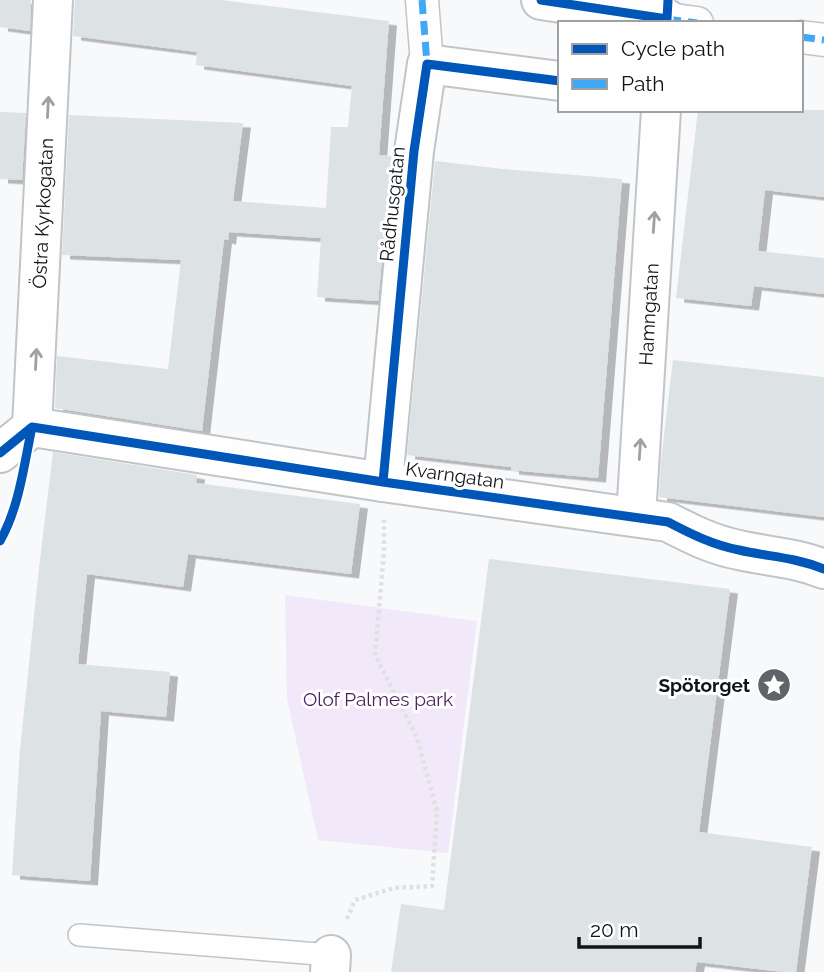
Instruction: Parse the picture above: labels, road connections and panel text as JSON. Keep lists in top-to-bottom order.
{
  "streets": {
    "street": [
      "Rådhusgatan",
      "Östra Kyrkogatan",
      "Hamngatan",
      "Kvarngatan"
    ]
  },
  "crossings": [
    ["Rådhusgatan", "Kvarngatan"],
    ["Östra Kyrkogatan", "Kvarngatan"],
    ["Hamngatan", "Kvarngatan"]
  ],
  "one_way": ["Östra Kyrkogatan", "Hamngatan"],
  "parks": ["Olof Palmes park"],
  "places": {
    "place": ["Spötorget"]
  },
  "legend": ["Cycle path", "Path"],
  "scale_bar": "20 m"
}
